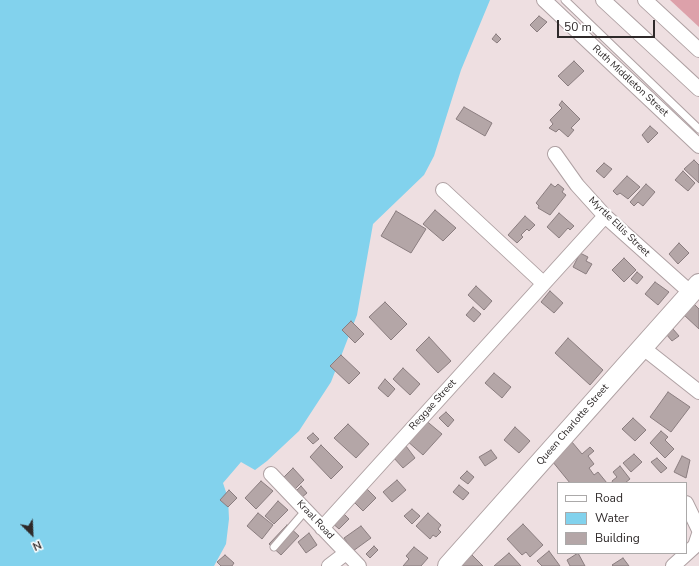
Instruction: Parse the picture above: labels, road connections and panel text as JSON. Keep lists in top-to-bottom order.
{
  "streets": {
    "main road": ["Queen Charlotte Street"],
    "street": [
      "Ruth Middleton Street",
      "Myrtle Ellis Street",
      "Reggae Street",
      "Kraal Road"
    ]
  },
  "crossings": [
    ["Myrtle Ellis Street", "Reggae Street"],
    ["Myrtle Ellis Street", "Queen Charlotte Street"],
    ["Reggae Street", "Kraal Road"]
  ],
  "legend": ["Road", "Water", "Building"],
  "scale_bar": "50 m",
  "north": "bottom right"
}
